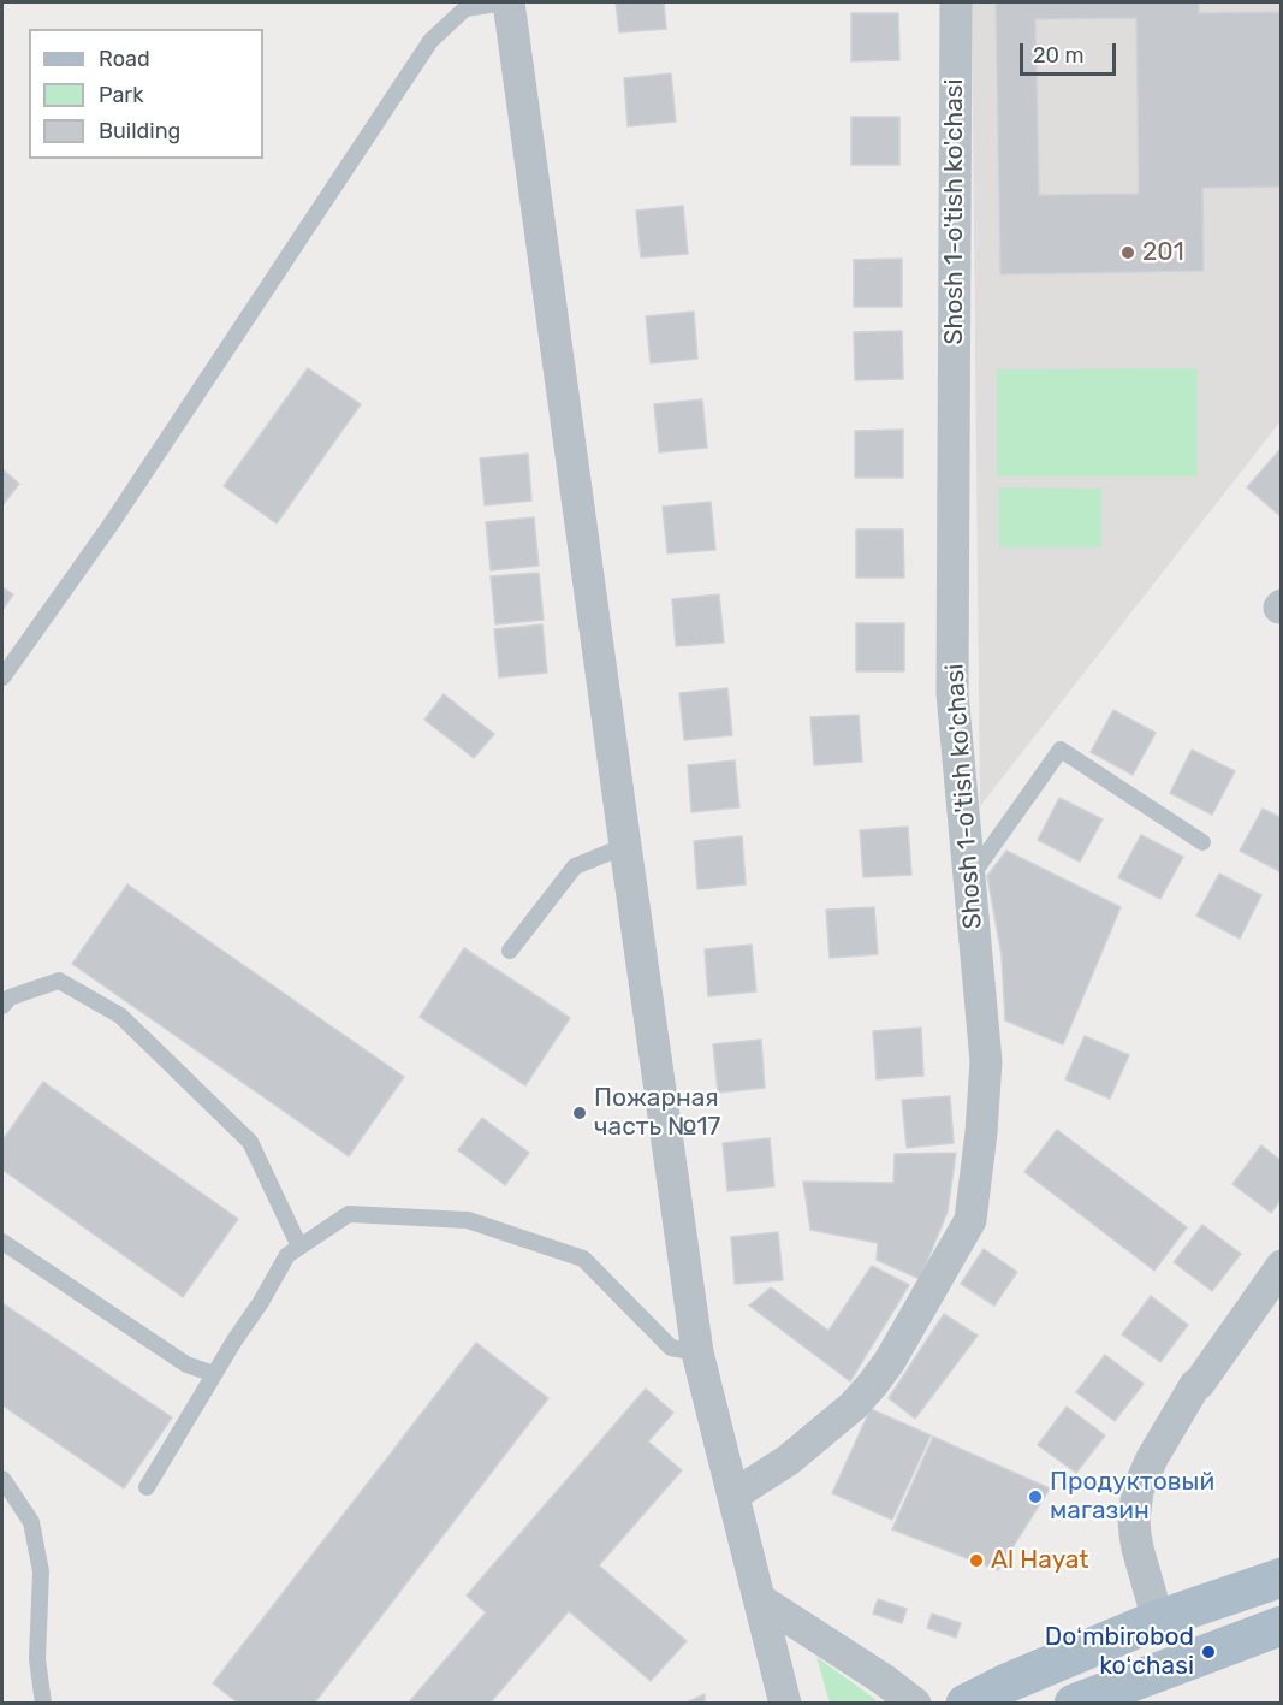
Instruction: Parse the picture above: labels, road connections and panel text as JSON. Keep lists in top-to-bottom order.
{
  "streets": {
    "street": ["Shosh 1-o'tish ko'chasi"]
  },
  "places": [
    "201",
    "Пожарная часть №17",
    "Продуктовый магазин",
    "Al Hayat",
    "Doʻmbirobod koʻchasi"
  ],
  "legend": ["Road", "Park", "Building"],
  "scale_bar": "20 m"
}
